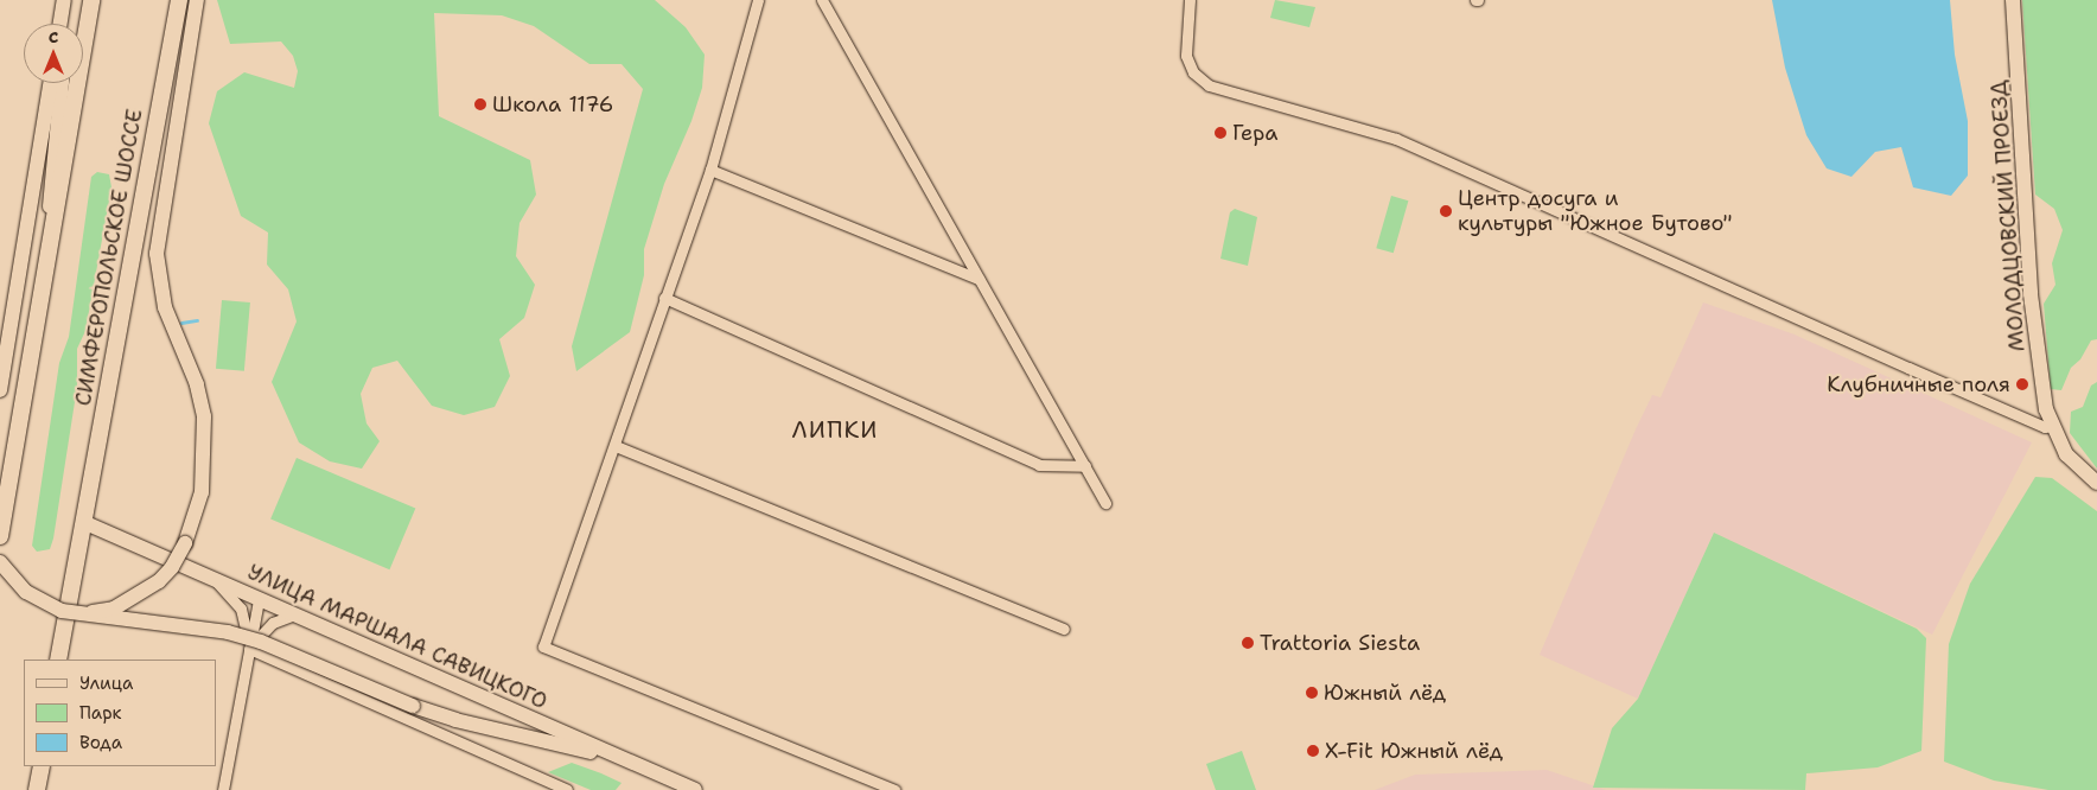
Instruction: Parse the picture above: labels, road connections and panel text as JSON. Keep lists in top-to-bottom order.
{
  "streets": {
    "main road": ["СИМФЕРОПОЛЬСКОЕ ШОССЕ"],
    "street": ["МОЛОДЦОВСКИЙ ПРОЕЗД", "УЛИЦА МАРШАЛА САВИЦКОГО"]
  },
  "crossings": [
    ["СИМФЕРОПОЛЬСКОЕ ШОССЕ", "УЛИЦА МАРШАЛА САВИЦКОГО"]
  ],
  "districts": ["ЛИПКИ"],
  "places": [
    "Школа 1176",
    "Гера",
    "Центр досуга и культуры \"Южное Бутово\"",
    "Клубничные поля",
    "Trattoria Siesta",
    "Южный лёд",
    "X-Fit Южный лёд"
  ],
  "legend": ["Улица", "Парк", "Вода"],
  "north": "top"
}
